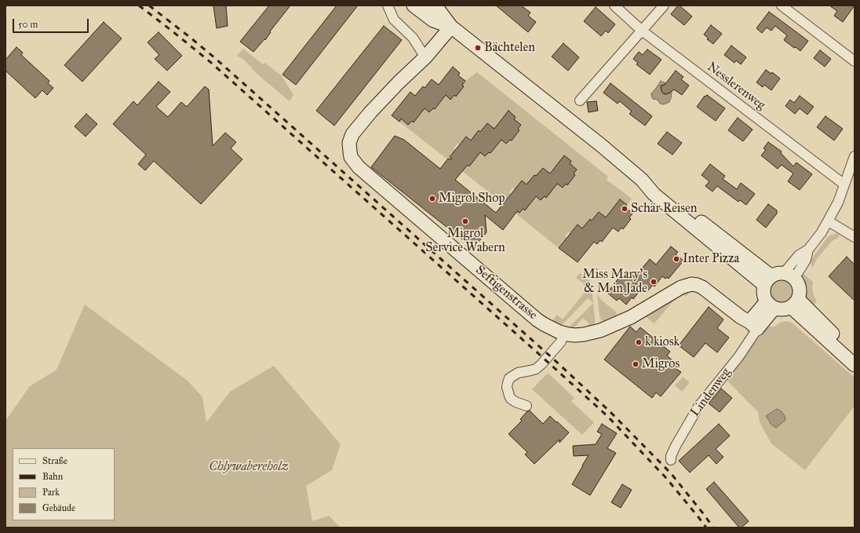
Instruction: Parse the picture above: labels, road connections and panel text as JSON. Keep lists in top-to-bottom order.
{
  "streets": {
    "main road": ["Seftigenstrasse", "Lindenweg"],
    "street": ["Nesslerenweg"]
  },
  "crossings": [
    ["Seftigenstrasse", "Lindenweg"]
  ],
  "parks": ["Chlywabereholz"],
  "places": [
    "Bächtelen",
    "Migrol Shop",
    "Schär Reisen",
    "Migrol Service Wabern",
    "Inter Pizza",
    "Miss Mary’s & M in Jade",
    "k kiosk",
    "Migros"
  ],
  "legend": [
    "Straße",
    "Bahn",
    "Park",
    "Gebäude"
  ],
  "scale_bar": "50 m"
}
